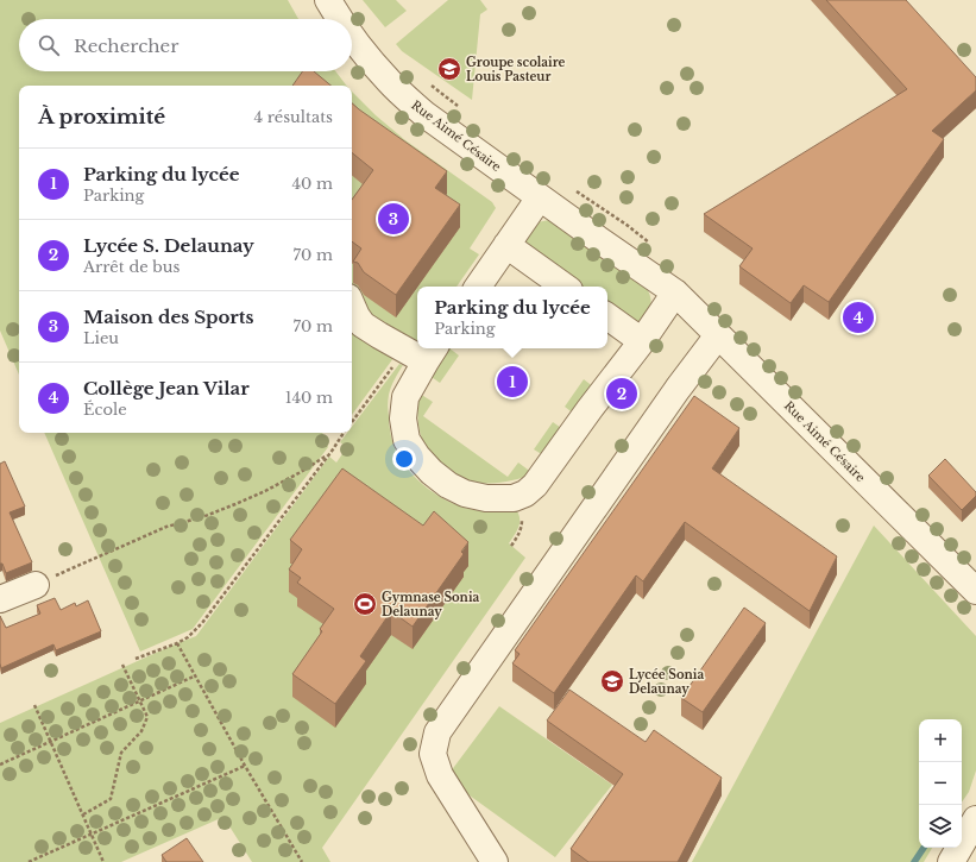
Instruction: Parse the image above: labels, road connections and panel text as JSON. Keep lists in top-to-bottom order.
{
  "streets": {
    "street": ["Rue Aimé Césaire"]
  },
  "places": {
    "school or university": ["Groupe scolaire Louis Pasteur", "Lycée Sonia Delaunay"],
    "sports": ["Gymnase Sonia Delaunay"]
  },
  "page": {
    "search": "Rechercher",
    "heading": ["À proximité", "4 résultats"],
    "list": [
      {
        "mark": "1",
        "name": "Parking du lycée",
        "note": "Parking",
        "value": "40 m"
      },
      {
        "mark": "2",
        "name": "Lycée S. Delaunay",
        "note": "Arrêt de bus",
        "value": "70 m"
      },
      {
        "mark": "3",
        "name": "Maison des Sports",
        "note": "Lieu",
        "value": "70 m"
      },
      {
        "mark": "4",
        "name": "Collège Jean Vilar",
        "note": "École",
        "value": "140 m"
      }
    ],
    "pins": [
      "3",
      "4",
      "1",
      "2"
    ],
    "popup": ["Parking du lycée", "Parking"],
    "map_buttons": ["+", "−"]
  }
}
